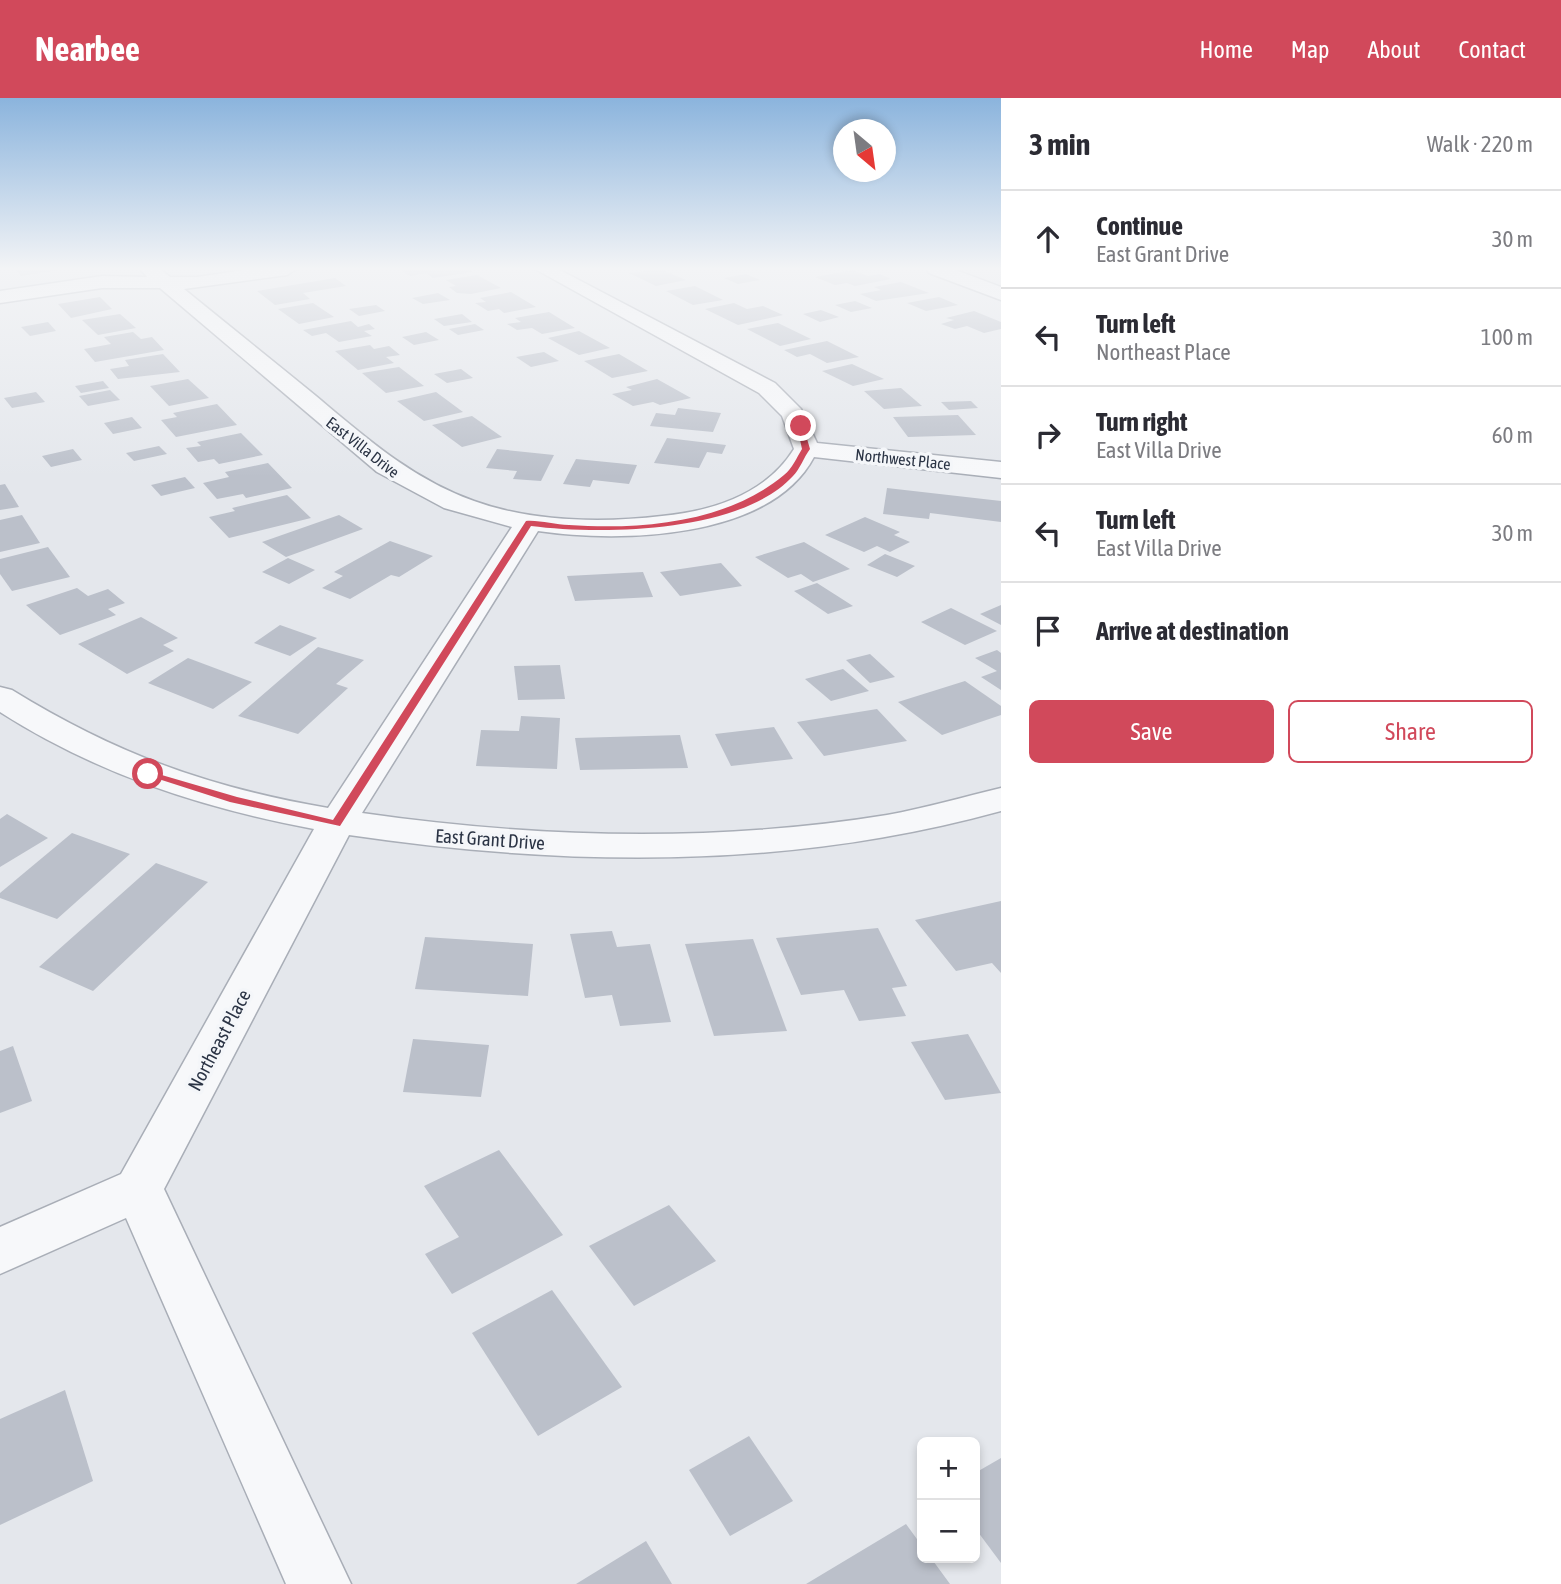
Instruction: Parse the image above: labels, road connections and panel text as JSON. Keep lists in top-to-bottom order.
{
  "streets": {
    "street": [
      "East Villa Drive",
      "Northwest Place",
      "East Grant Drive",
      "Northeast Place"
    ]
  },
  "crossings": [
    ["East Villa Drive", "Northwest Place"],
    ["East Villa Drive", "Northeast Place"],
    ["East Grant Drive", "Northeast Place"]
  ],
  "north": "bottom right",
  "page": {
    "header": "Nearbee",
    "nav": [
      "Home",
      "Map",
      "About",
      "Contact"
    ],
    "heading": ["3 min", "Walk · 220 m"],
    "list": [
      ["Continue", "East Grant Drive", "30 m"],
      ["Turn left", "Northeast Place", "100 m"],
      ["Turn right", "East Villa Drive", "60 m"],
      ["Turn left", "East Villa Drive", "30 m"],
      "Arrive at destination"
    ],
    "buttons": ["Save", "Share"],
    "map_buttons": ["+", "−"]
  }
}
